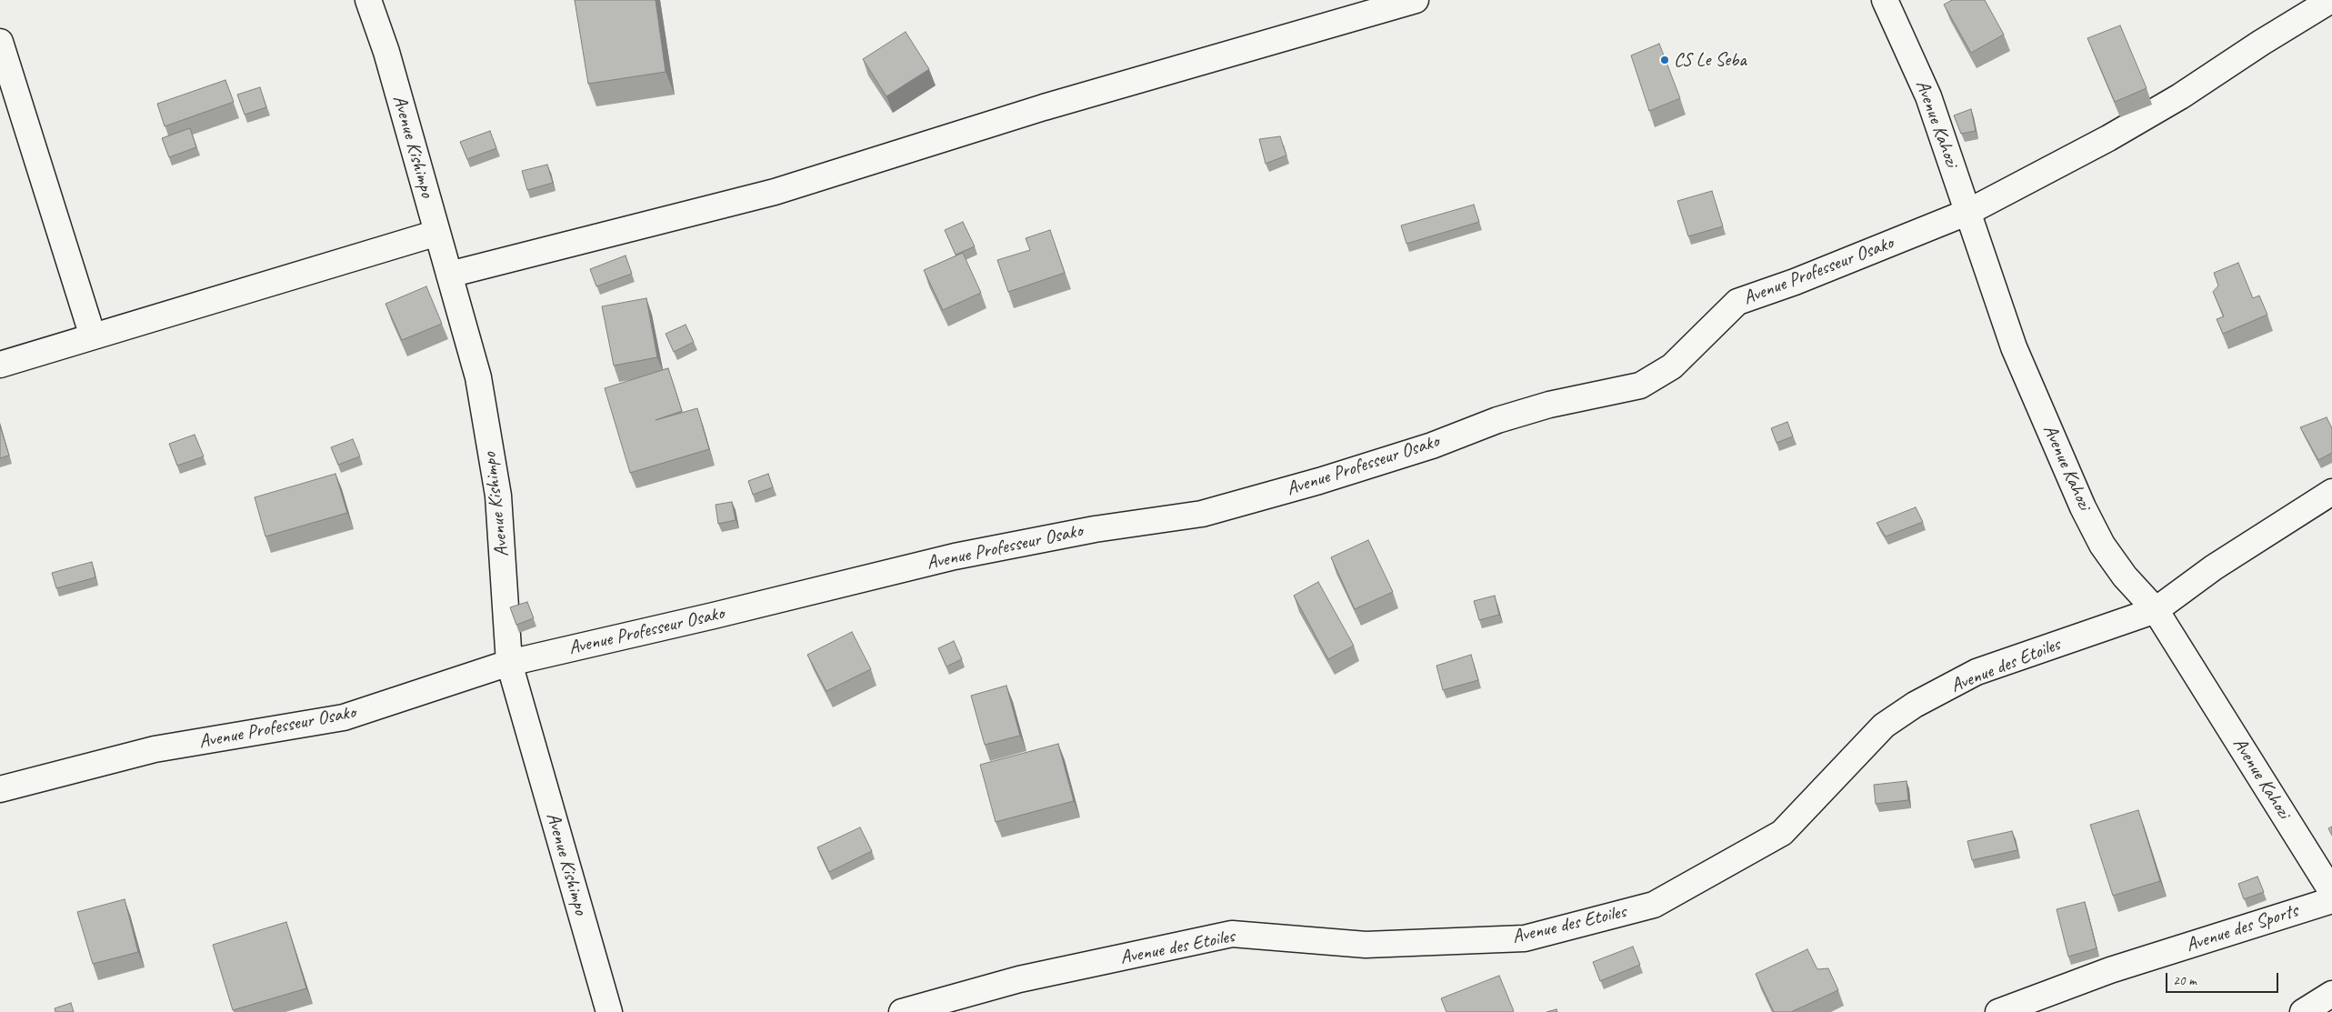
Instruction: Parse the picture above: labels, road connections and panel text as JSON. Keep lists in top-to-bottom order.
{
  "streets": {
    "street": [
      "Avenue Kahozi",
      "Avenue Kishimpo",
      "Avenue Professeur Osako",
      "Avenue des Etoiles",
      "Avenue des Sports"
    ]
  },
  "crossings": [
    ["Avenue Kahozi", "Avenue Professeur Osako"],
    ["Avenue Kahozi", "Avenue des Etoiles"],
    ["Avenue Kishimpo", "Avenue Professeur Osako"]
  ],
  "places": ["CS Le Seba"],
  "scale_bar": "20 m"
}
